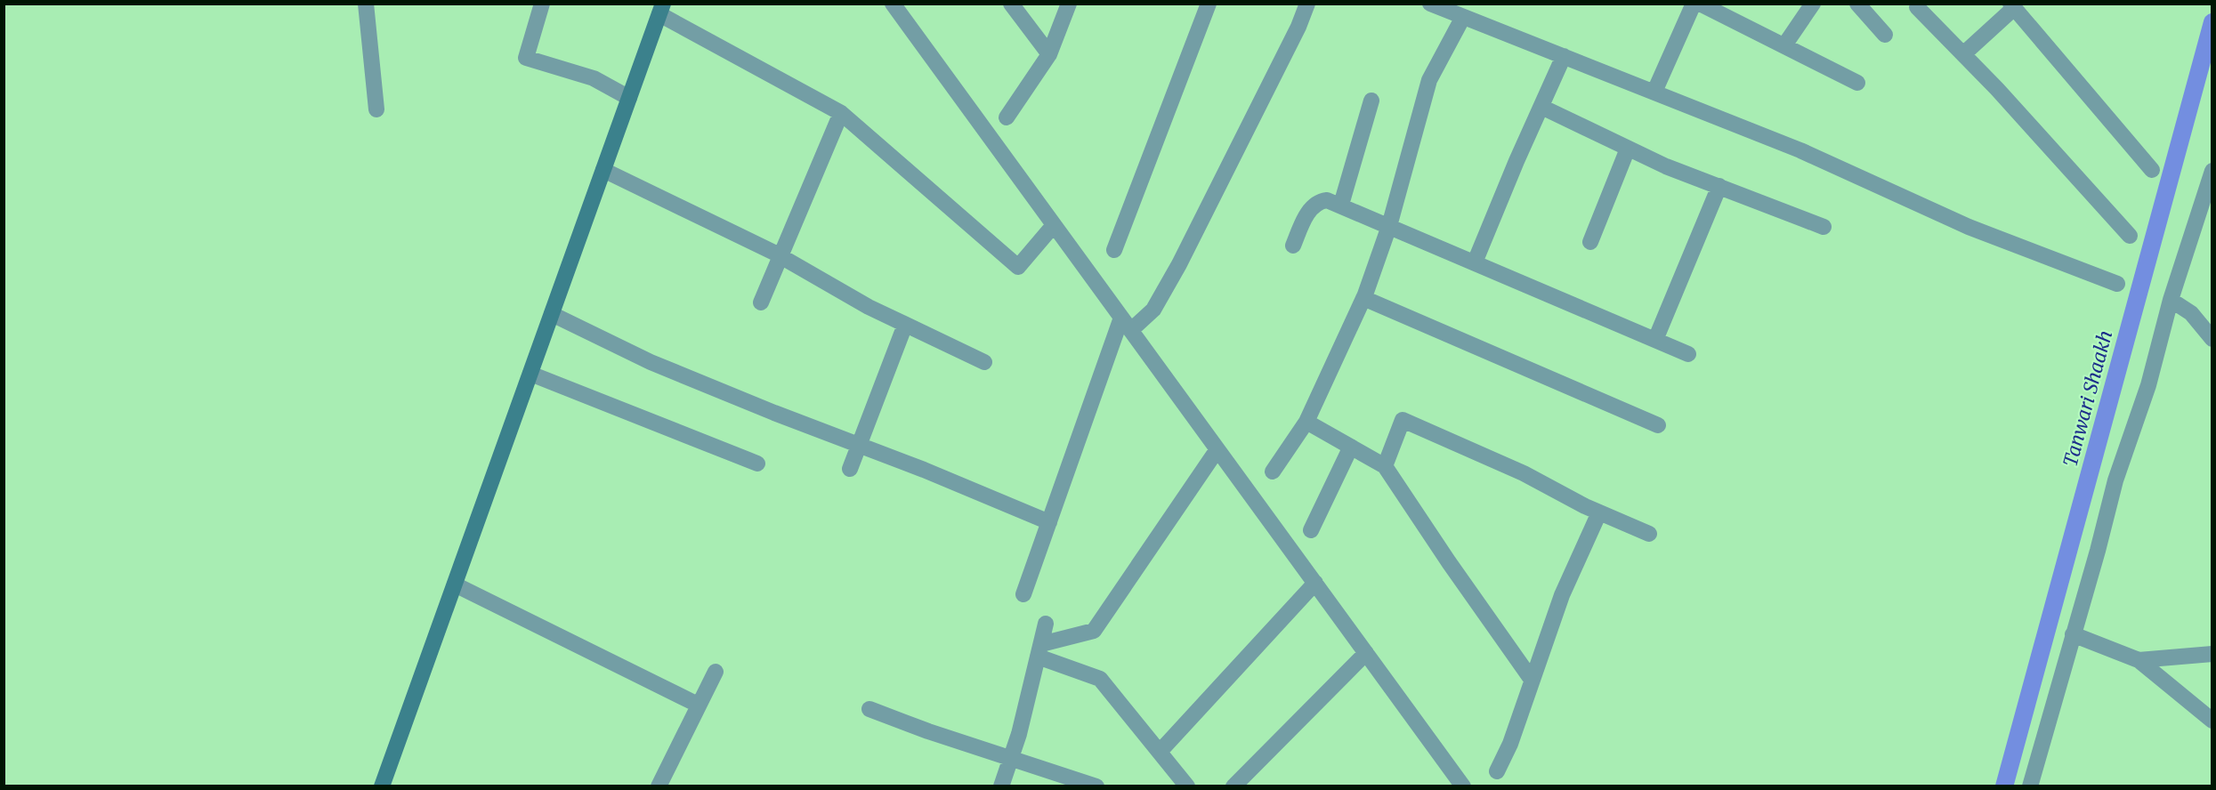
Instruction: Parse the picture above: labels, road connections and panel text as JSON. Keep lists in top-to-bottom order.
{
  "water": ["Tanwari Shaakh"]
}
